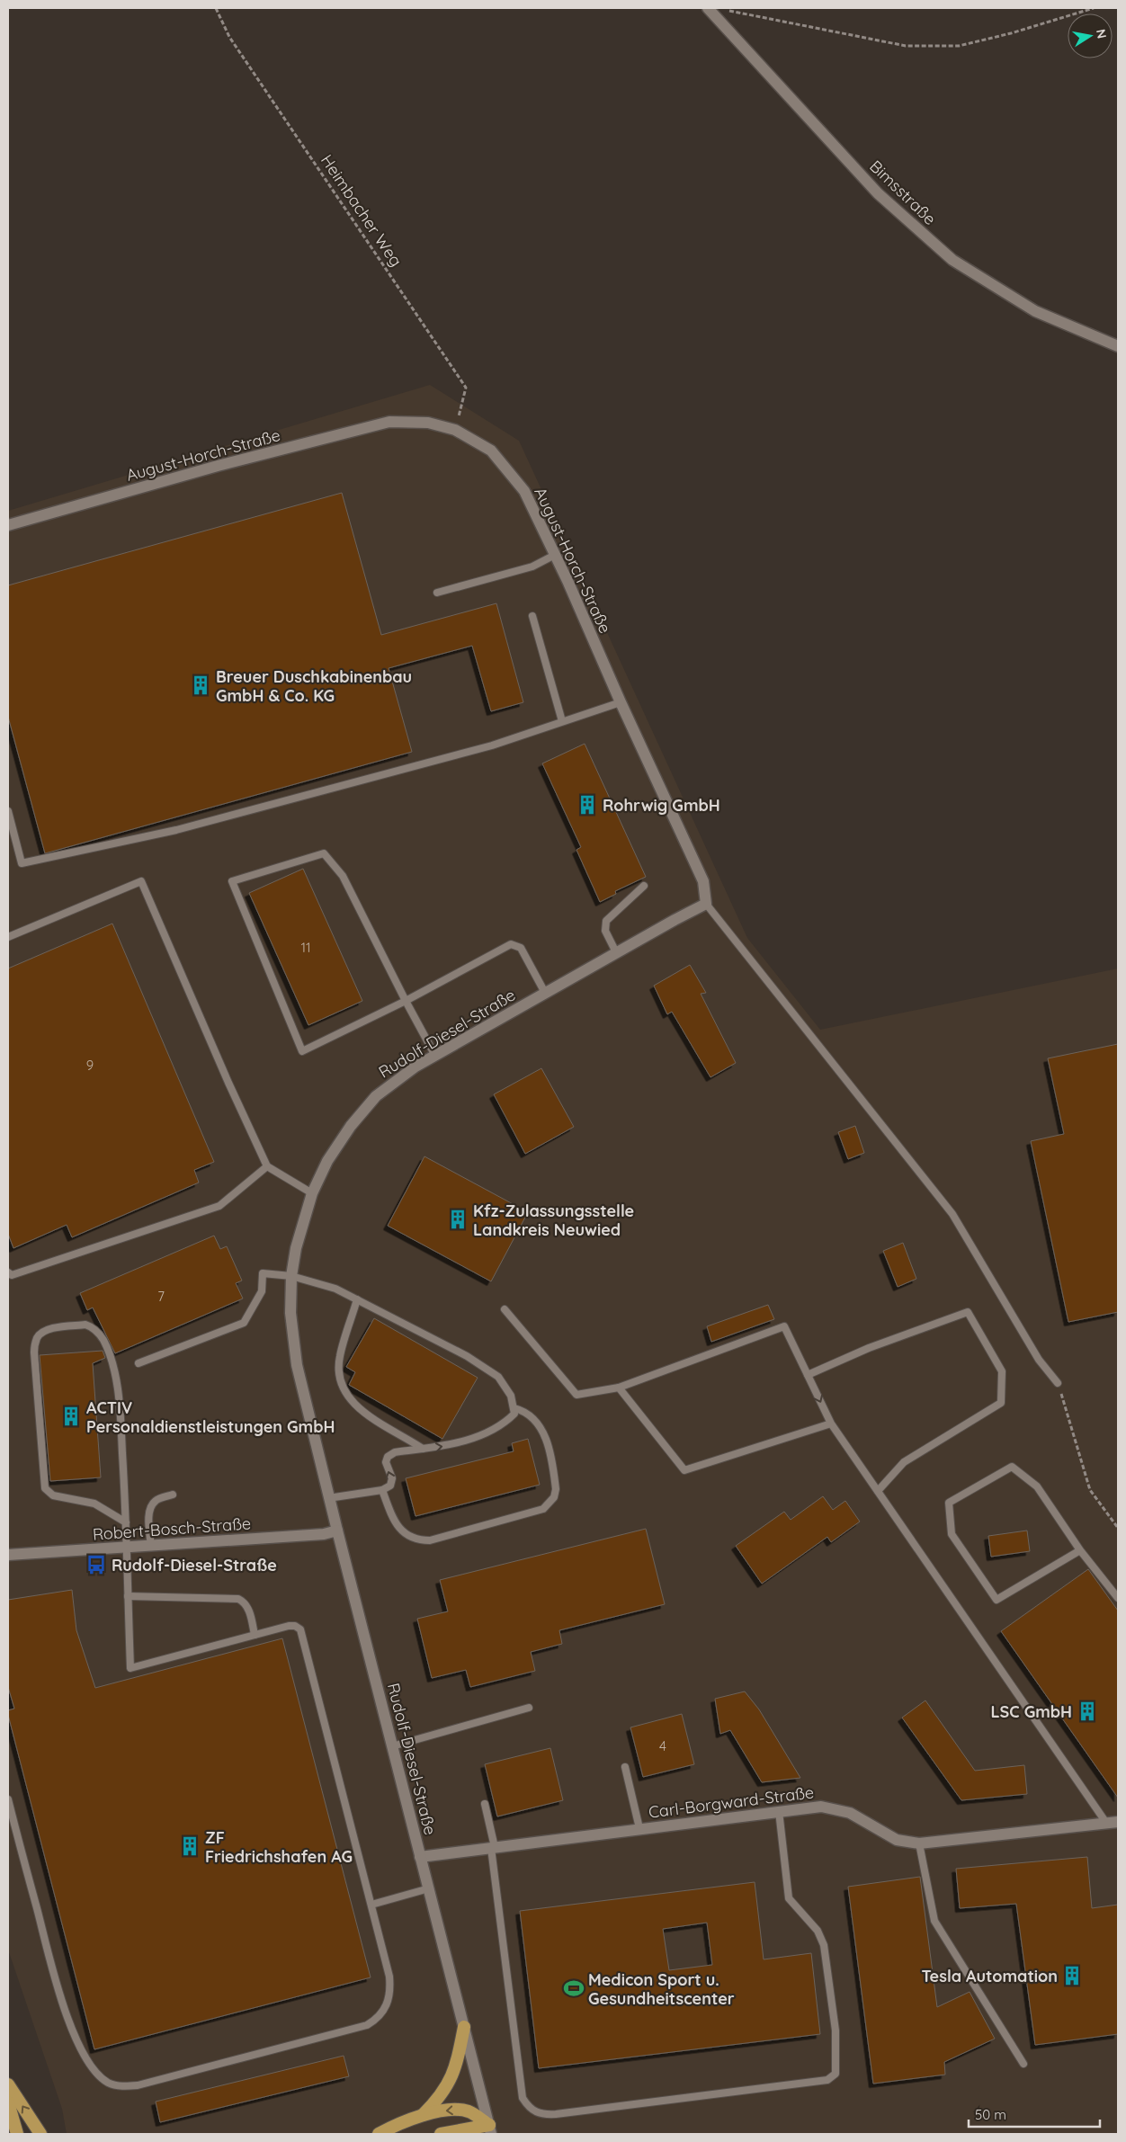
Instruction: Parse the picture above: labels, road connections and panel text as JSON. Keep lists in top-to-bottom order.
{
  "streets": {
    "street": [
      "Bimsstraße",
      "August-Horch-Straße",
      "Rudolf-Diesel-Straße",
      "Robert-Bosch-Straße",
      "Carl-Borgward-Straße"
    ],
    "path": ["Heimbacher Weg"]
  },
  "crossings": [
    ["Heimbacher Weg", "August-Horch-Straße"],
    ["August-Horch-Straße", "Rudolf-Diesel-Straße"],
    ["Rudolf-Diesel-Straße", "Robert-Bosch-Straße"],
    ["Rudolf-Diesel-Straße", "Carl-Borgward-Straße"]
  ],
  "places": {
    "building": [
      "Breuer Duschkabinenbau GmbH & Co. KG",
      "Rohrwig GmbH",
      "Kfz-Zulassungsstelle Landkreis Neuwied",
      "ACTIV Personaldienstleistungen GmbH",
      "LSC GmbH",
      "ZF Friedrichshafen AG",
      "Tesla Automation"
    ],
    "bus stop": ["Rudolf-Diesel-Straße"],
    "sports": ["Medicon Sport u. Gesundheitscenter"]
  },
  "house_numbers": [
    "11",
    "9",
    "7",
    "4"
  ],
  "scale_bar": "50 m",
  "north": "right"
}
